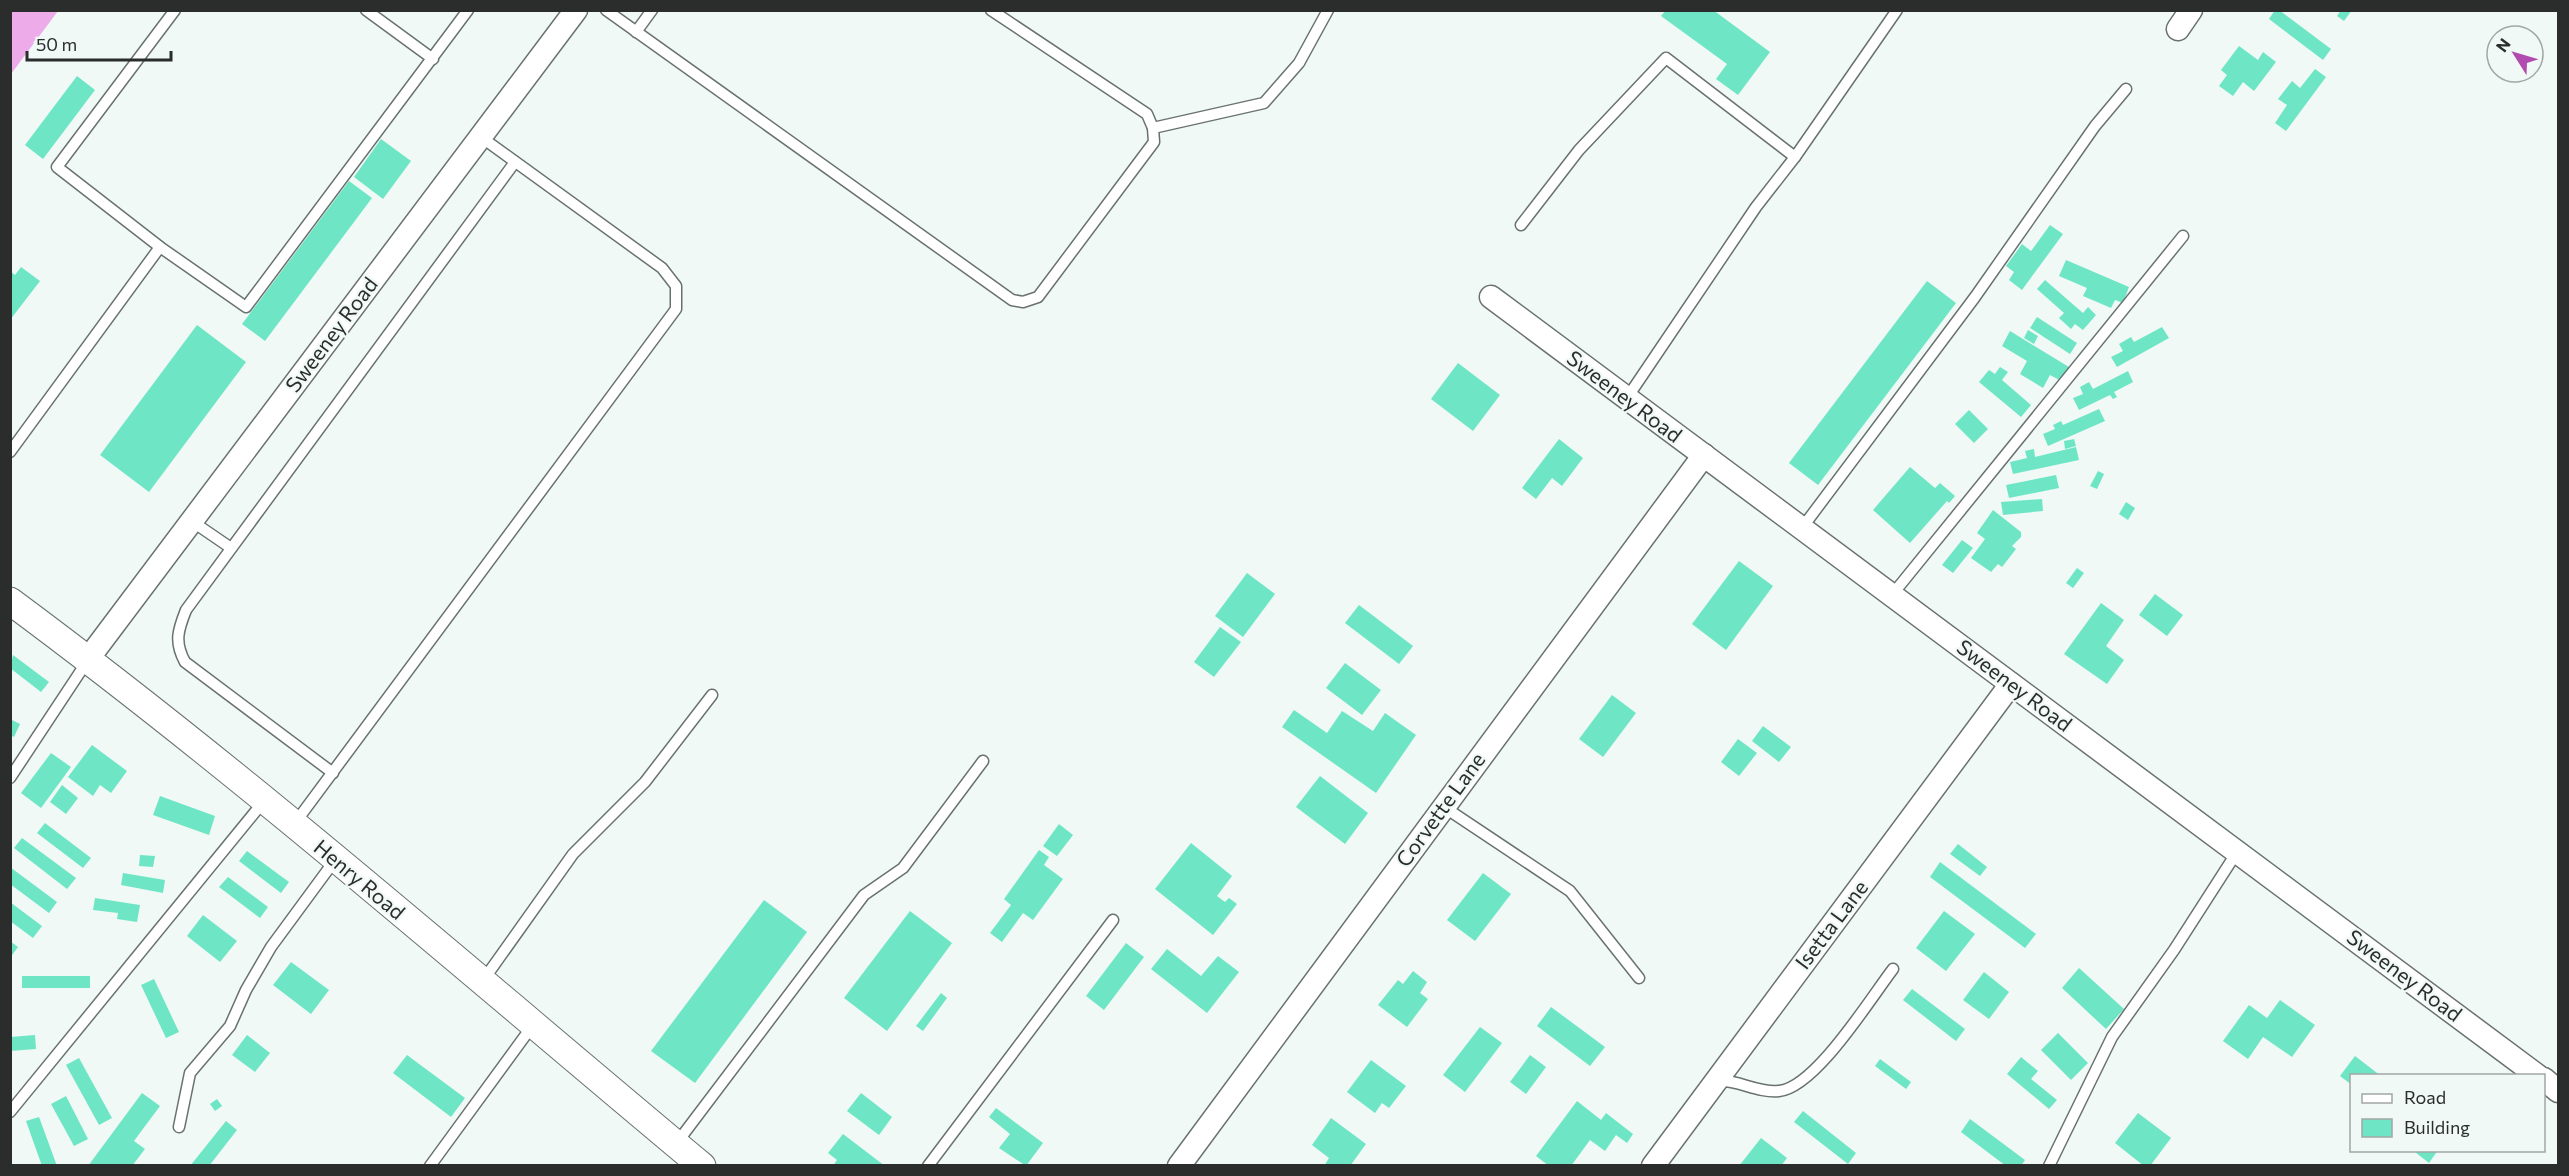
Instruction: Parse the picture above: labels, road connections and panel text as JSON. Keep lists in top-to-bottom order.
{
  "streets": {
    "street": [
      "Sweeney Road",
      "Corvette Lane",
      "Henry Road",
      "Isetta Lane"
    ]
  },
  "crossings": [
    ["Sweeney Road", "Corvette Lane"],
    ["Sweeney Road", "Henry Road"],
    ["Sweeney Road", "Isetta Lane"]
  ],
  "legend": ["Road", "Building"],
  "scale_bar": "50 m",
  "north": "top left"
}
